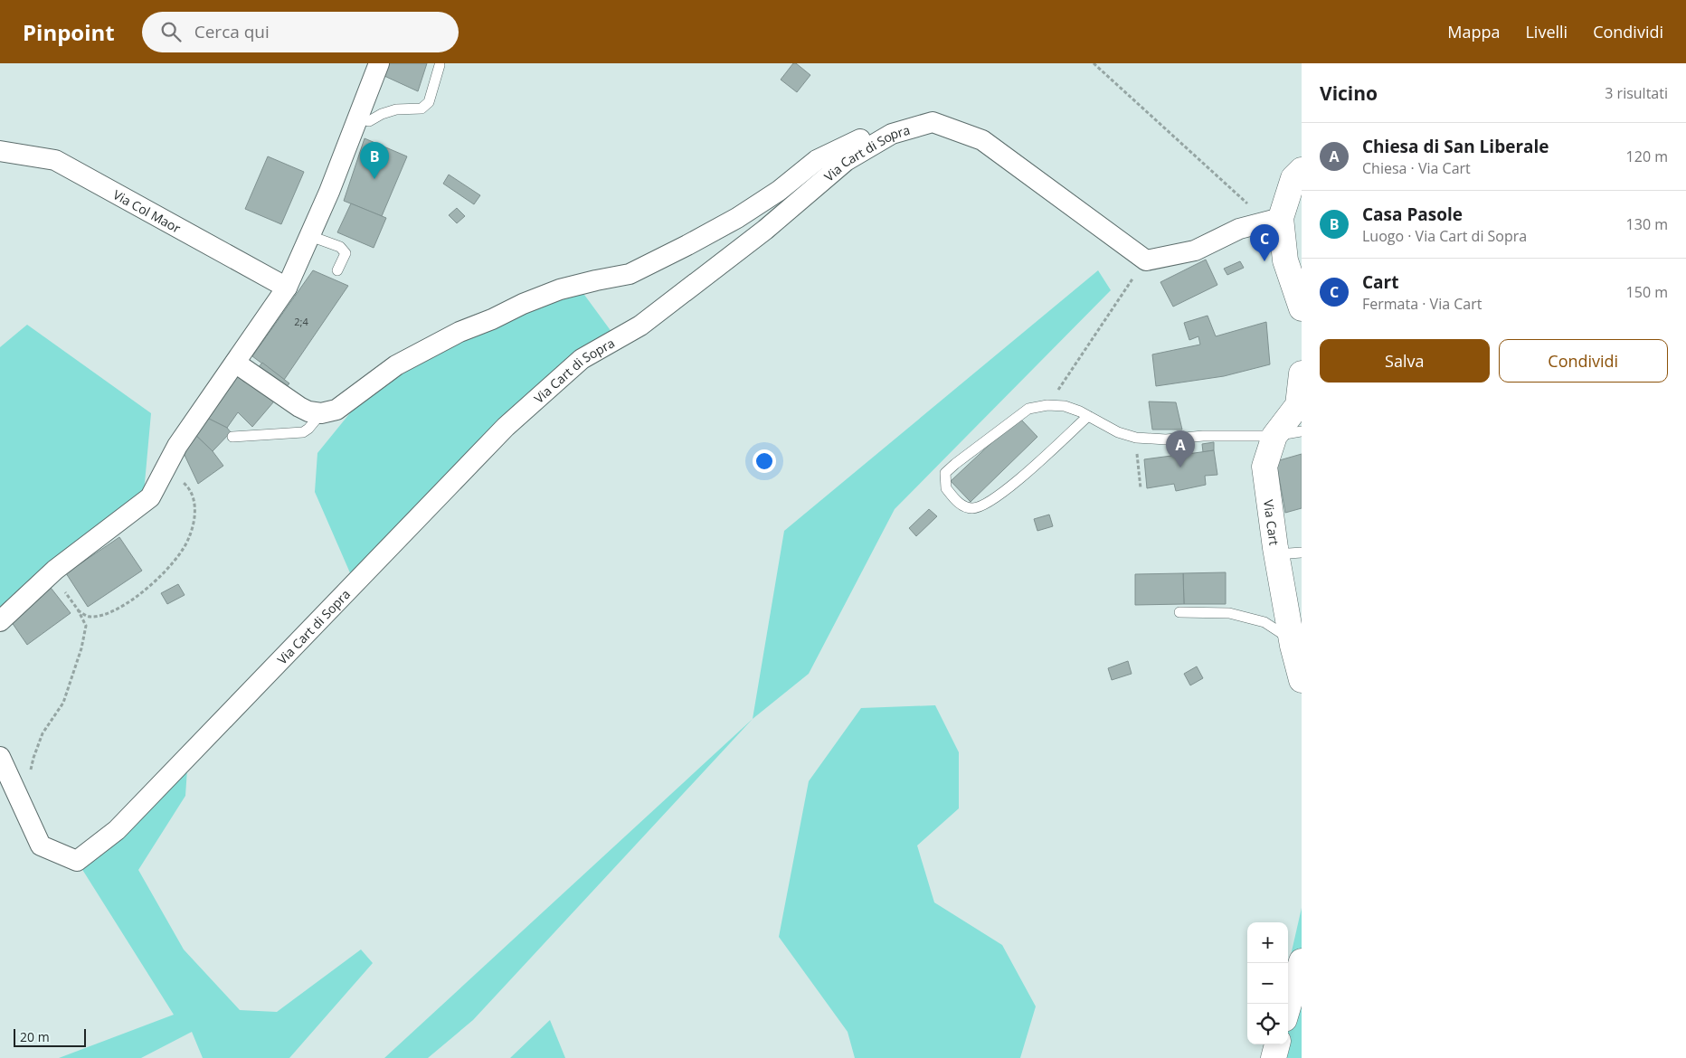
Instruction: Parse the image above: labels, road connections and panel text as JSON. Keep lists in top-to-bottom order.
{
  "streets": {
    "street": ["Via Cart di Sopra", "Via Col Maor", "Via Cart"]
  },
  "house_numbers": ["2;4"],
  "scale_bar": "20 m",
  "page": {
    "header": "Pinpoint",
    "search": "Cerca qui",
    "nav": ["Mappa", "Livelli", "Condividi"],
    "heading": ["Vicino", "3 risultati"],
    "list": [
      {
        "mark": "A",
        "name": "Chiesa di San Liberale",
        "note": "Chiesa · Via Cart",
        "value": "120 m"
      },
      {
        "mark": "B",
        "name": "Casa Pasole",
        "note": "Luogo · Via Cart di Sopra",
        "value": "130 m"
      },
      {
        "mark": "C",
        "name": "Cart",
        "note": "Fermata · Via Cart",
        "value": "150 m"
      }
    ],
    "pins": ["B", "C", "A"],
    "buttons": ["Salva", "Condividi"],
    "map_buttons": ["+", "−"],
    "scale": "20 m"
  }
}
